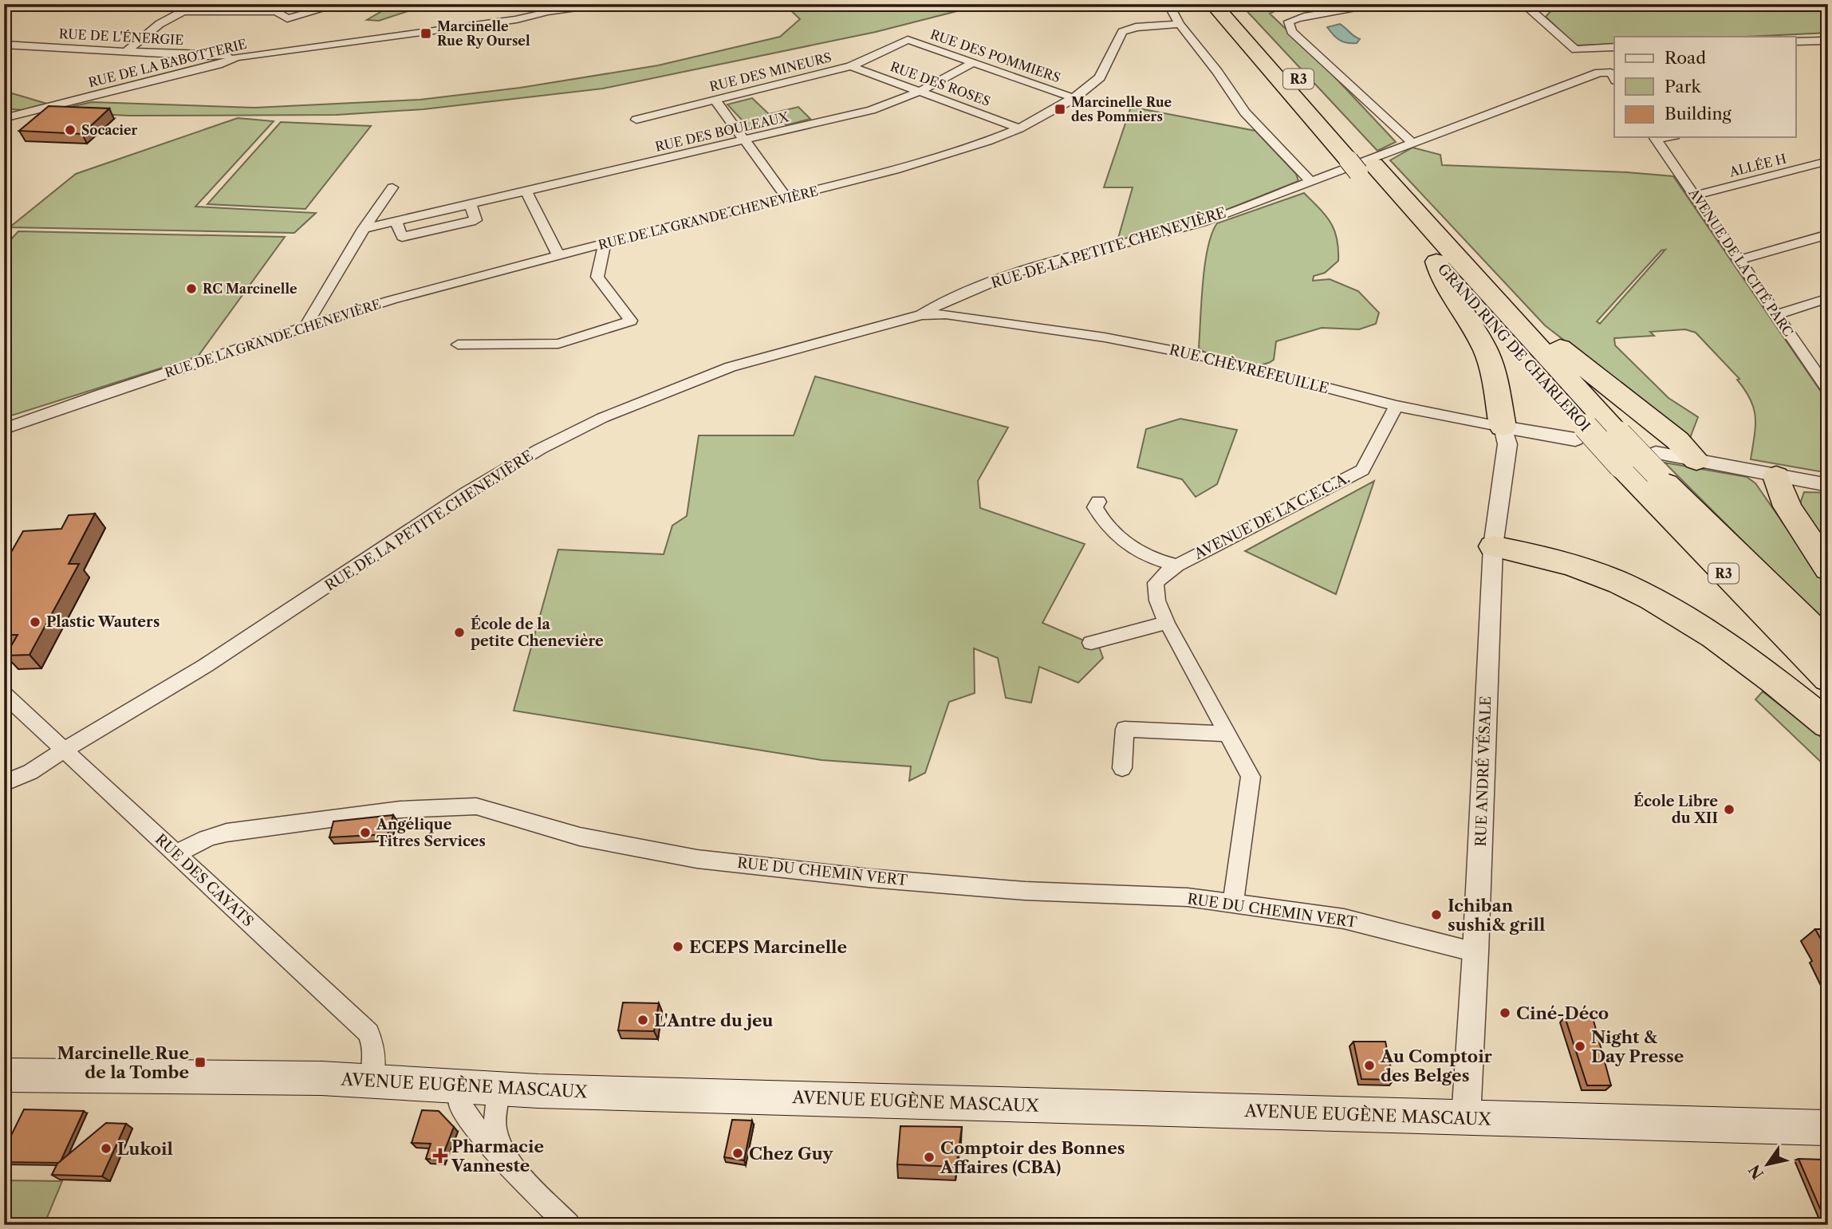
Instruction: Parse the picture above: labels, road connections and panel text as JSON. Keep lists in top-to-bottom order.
{
  "streets": {
    "highway": ["R3", "GRAND RING DE CHARLEROI"],
    "main road": ["AVENUE EUGÈNE MASCAUX"],
    "street": [
      "RUE DE L'ÉNERGIE",
      "RUE DES POMMIERS",
      "RUE DE LA BABOTTERIE",
      "RUE DES MINEURS",
      "RUE DES ROSES",
      "RUE DES BOULEAUX",
      "ALLÉE H",
      "RUE DE LA GRANDE CHENEVIÈRE",
      "RUE DE LA PETITE CHENEVIÈRE",
      "AVENUE DE LA CITÉ PARC",
      "RUE CHÈVREFEUILLE",
      "AVENUE DE LA C.E.C.A.",
      "RUE ANDRÉ VÉSALE",
      "RUE DU CHEMIN VERT",
      "RUE DES CAYATS"
    ]
  },
  "crossings": [
    ["RUE DE L'ÉNERGIE", "RUE DE LA BABOTTERIE"],
    ["RUE DES POMMIERS", "RUE DES MINEURS"],
    ["RUE DES POMMIERS", "RUE DES BOULEAUX"],
    ["RUE DES POMMIERS", "RUE DE LA GRANDE CHENEVIÈRE"],
    ["RUE DES MINEURS", "RUE DES ROSES"],
    ["RUE DES ROSES", "RUE DES BOULEAUX"],
    ["RUE DES ROSES", "RUE DE LA GRANDE CHENEVIÈRE"],
    ["ALLÉE H", "AVENUE DE LA CITÉ PARC"],
    ["RUE DE LA PETITE CHENEVIÈRE", "RUE CHÈVREFEUILLE"],
    ["RUE DE LA PETITE CHENEVIÈRE", "RUE DES CAYATS"],
    ["GRAND RING DE CHARLEROI", "RUE CHÈVREFEUILLE"],
    ["RUE CHÈVREFEUILLE", "AVENUE DE LA C.E.C.A."],
    ["RUE CHÈVREFEUILLE", "RUE ANDRÉ VÉSALE"],
    ["AVENUE DE LA C.E.C.A.", "RUE DU CHEMIN VERT"],
    ["RUE ANDRÉ VÉSALE", "RUE DU CHEMIN VERT"],
    ["RUE ANDRÉ VÉSALE", "AVENUE EUGÈNE MASCAUX"],
    ["RUE DU CHEMIN VERT", "RUE DES CAYATS"],
    ["RUE DES CAYATS", "AVENUE EUGÈNE MASCAUX"]
  ],
  "places": {
    "transit": ["Marcinelle Rue Ry Oursel", "Marcinelle Rue des Pommiers", "Marcinelle Rue de la Tombe"],
    "other": [
      "Socacier",
      "RC Marcinelle",
      "Plastic Wauters",
      "École de la petite Chenevière",
      "École Libre du XII",
      "Angélique Titres Services",
      "Ichiban sushi& grill",
      "ECEPS Marcinelle",
      "Ciné-Déco",
      "L'Antre du jeu",
      "Night & Day Presse",
      "Au Comptoir des Belges",
      "Lukoil",
      "Chez Guy",
      "Comptoir des Bonnes Affaires (CBA)"
    ],
    "health": ["Pharmacie Vanneste"]
  },
  "legend": ["Road", "Park", "Building"],
  "north": "bottom left"
}
